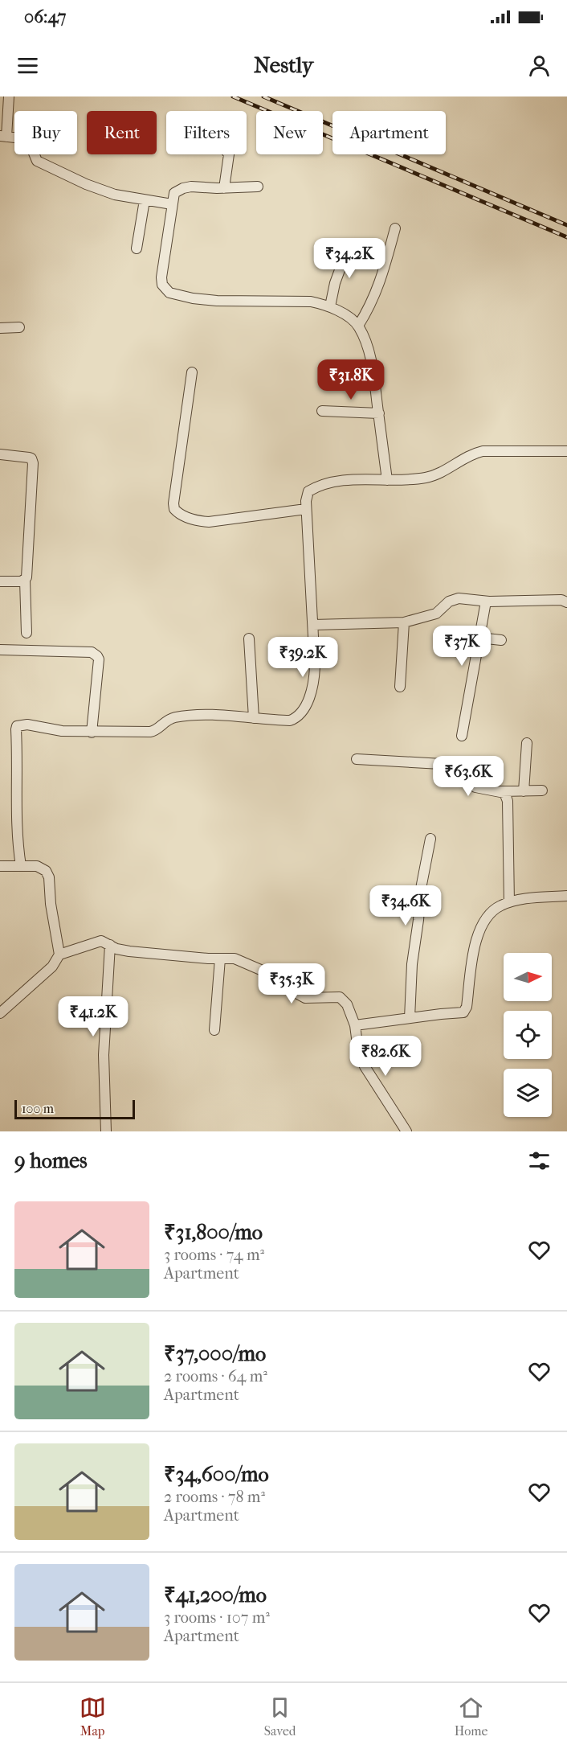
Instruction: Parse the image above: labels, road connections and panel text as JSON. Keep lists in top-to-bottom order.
{
  "scale_bar": "100 m",
  "north": "right",
  "page": {
    "status": "06:47",
    "header": "Nestly",
    "chip": [
      "Buy",
      "Rent",
      "Filters",
      "New",
      "Apartment"
    ],
    "price": [
      "₹34.2K",
      "₹31.8K",
      "₹37K",
      "₹39.2K",
      "₹63.6K",
      "₹34.6K",
      "₹35.3K",
      "₹41.2K",
      "₹82.6K"
    ],
    "scale": "100 m",
    "heading": "9 homes",
    "list": [
      {
        "name": "₹31,800/mo",
        "note": "3 rooms · 74 m² · Apartment"
      },
      {
        "name": "₹37,000/mo",
        "note": "2 rooms · 64 m² · Apartment"
      },
      {
        "name": "₹34,600/mo",
        "note": "2 rooms · 78 m² · Apartment"
      },
      {
        "name": "₹41,200/mo",
        "note": "3 rooms · 107 m² · Apartment"
      }
    ],
    "tabs": ["Map", "Saved", "Home"]
  }
}
